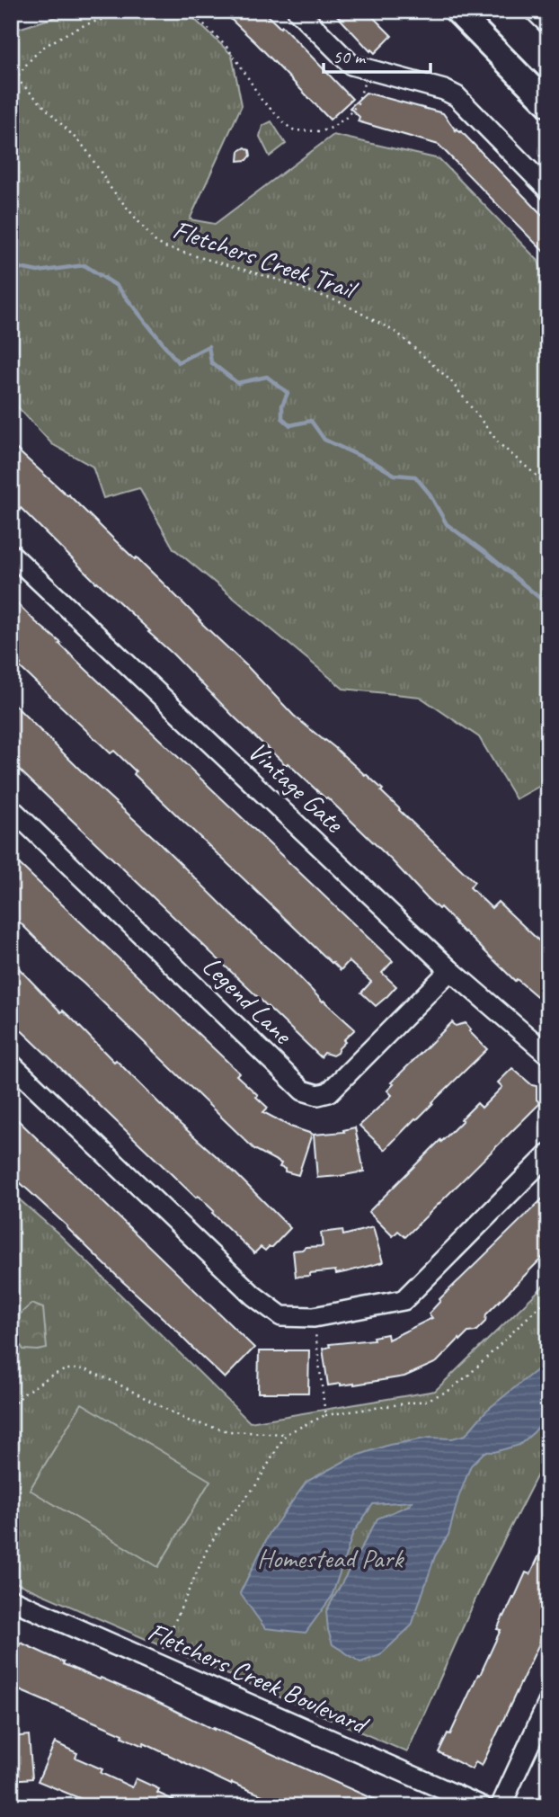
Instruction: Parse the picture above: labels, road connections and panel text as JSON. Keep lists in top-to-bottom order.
{
  "streets": {
    "street": ["Vintage Gate", "Legend Lane", "Fletchers Creek Boulevard"],
    "path": ["Fletchers Creek Trail"]
  },
  "crossings": [
    ["Vintage Gate", "Legend Lane"]
  ],
  "parks": ["Homestead Park"],
  "scale_bar": "50 m"
}
